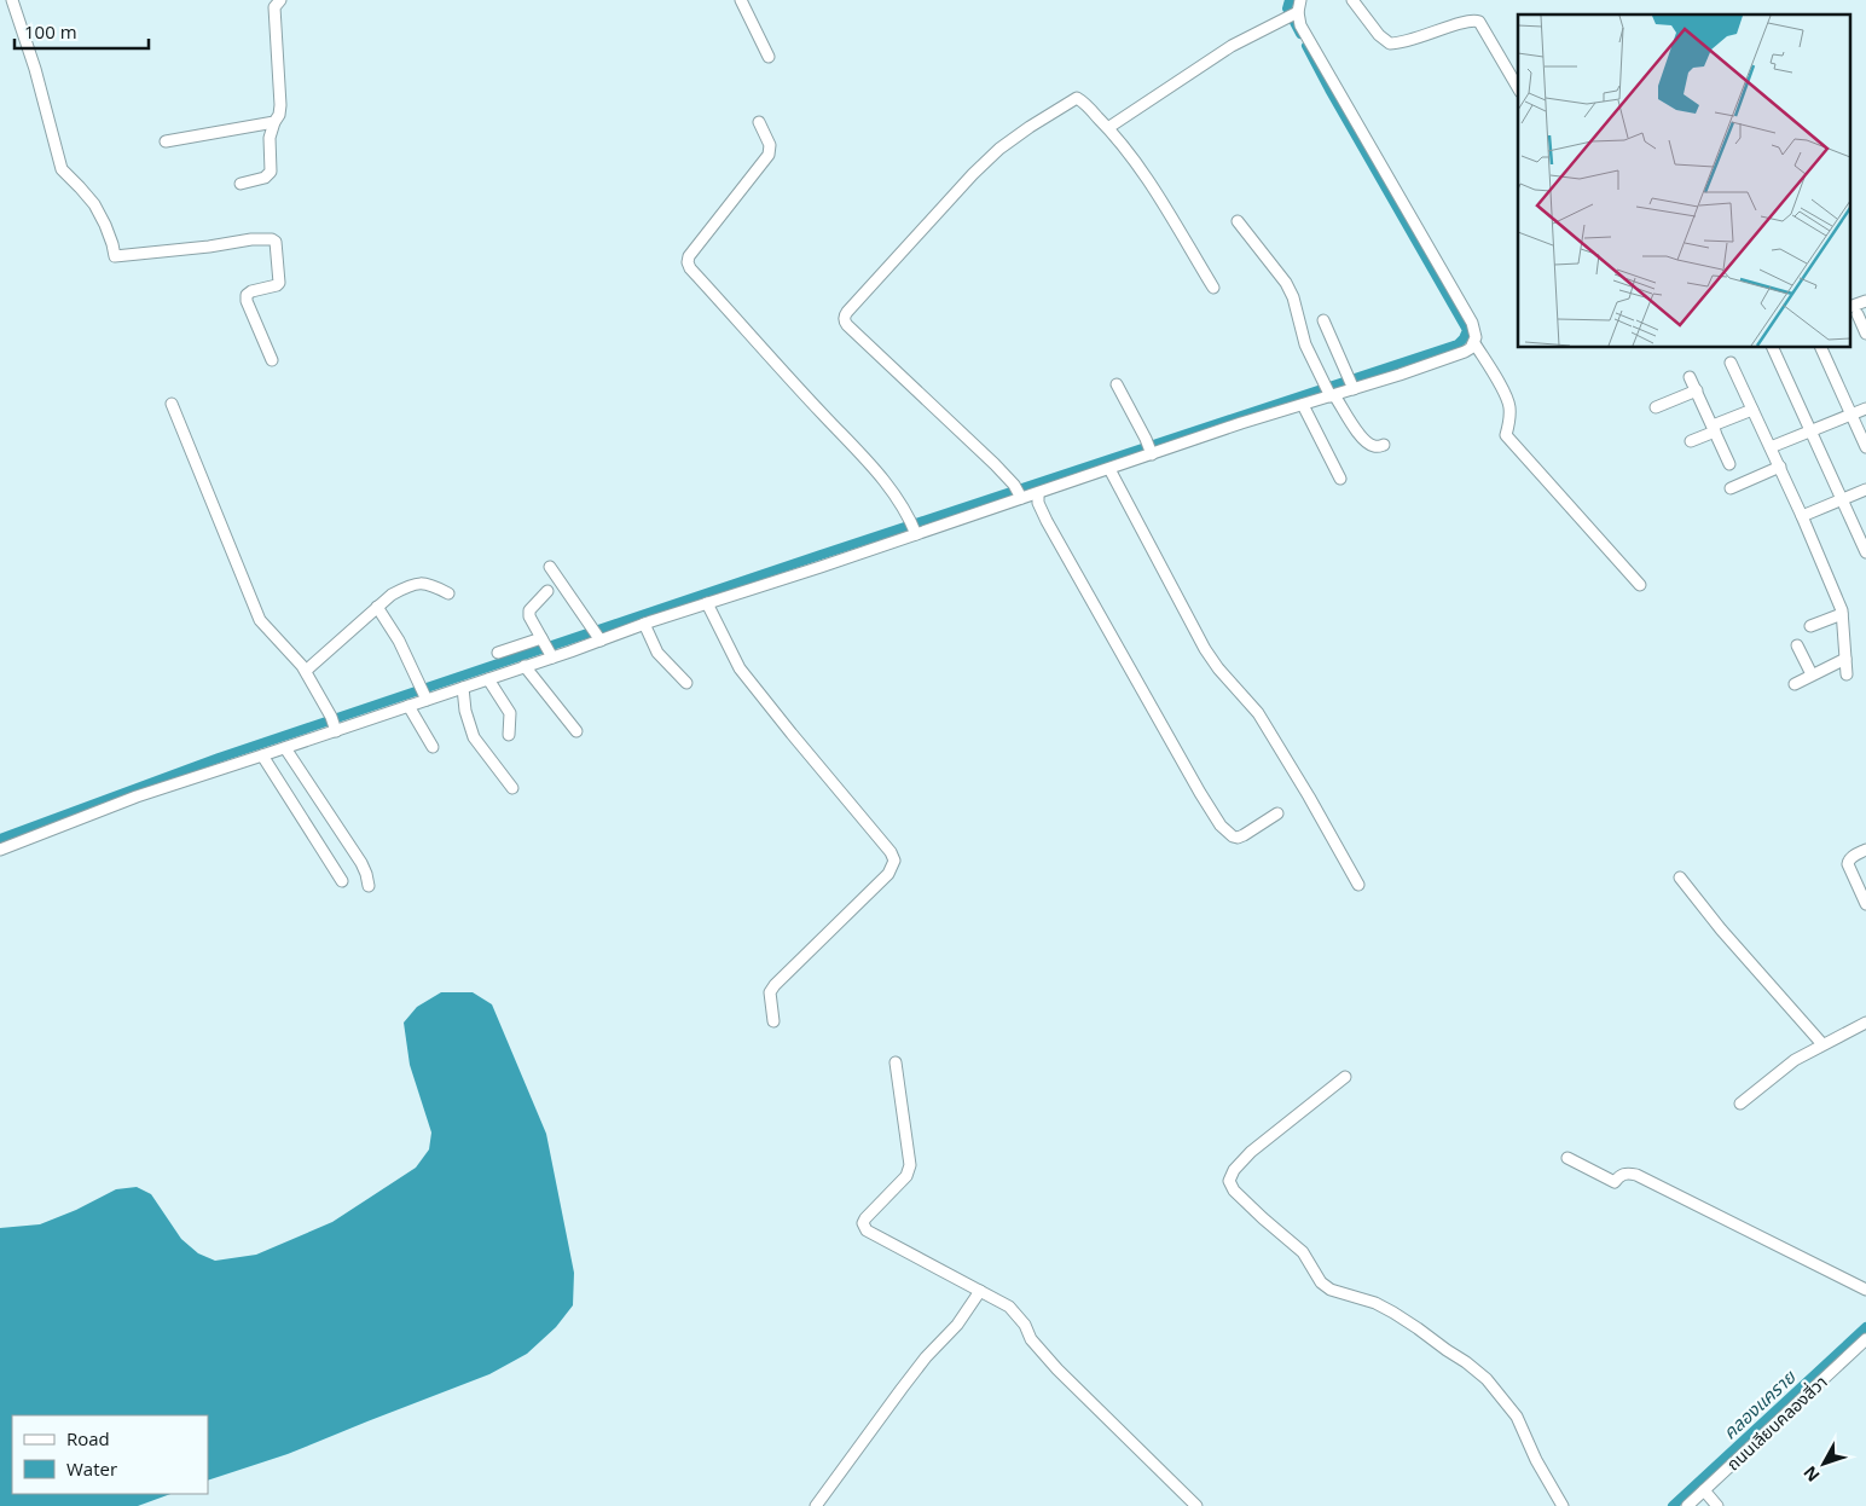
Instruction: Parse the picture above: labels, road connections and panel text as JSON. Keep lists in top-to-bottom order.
{
  "streets": {
    "street": ["ถนนเลียบคลองสี่วา"]
  },
  "water": ["คลองเเคราย"],
  "legend": ["Road", "Water"],
  "scale_bar": "100 m",
  "north": "bottom left"
}
